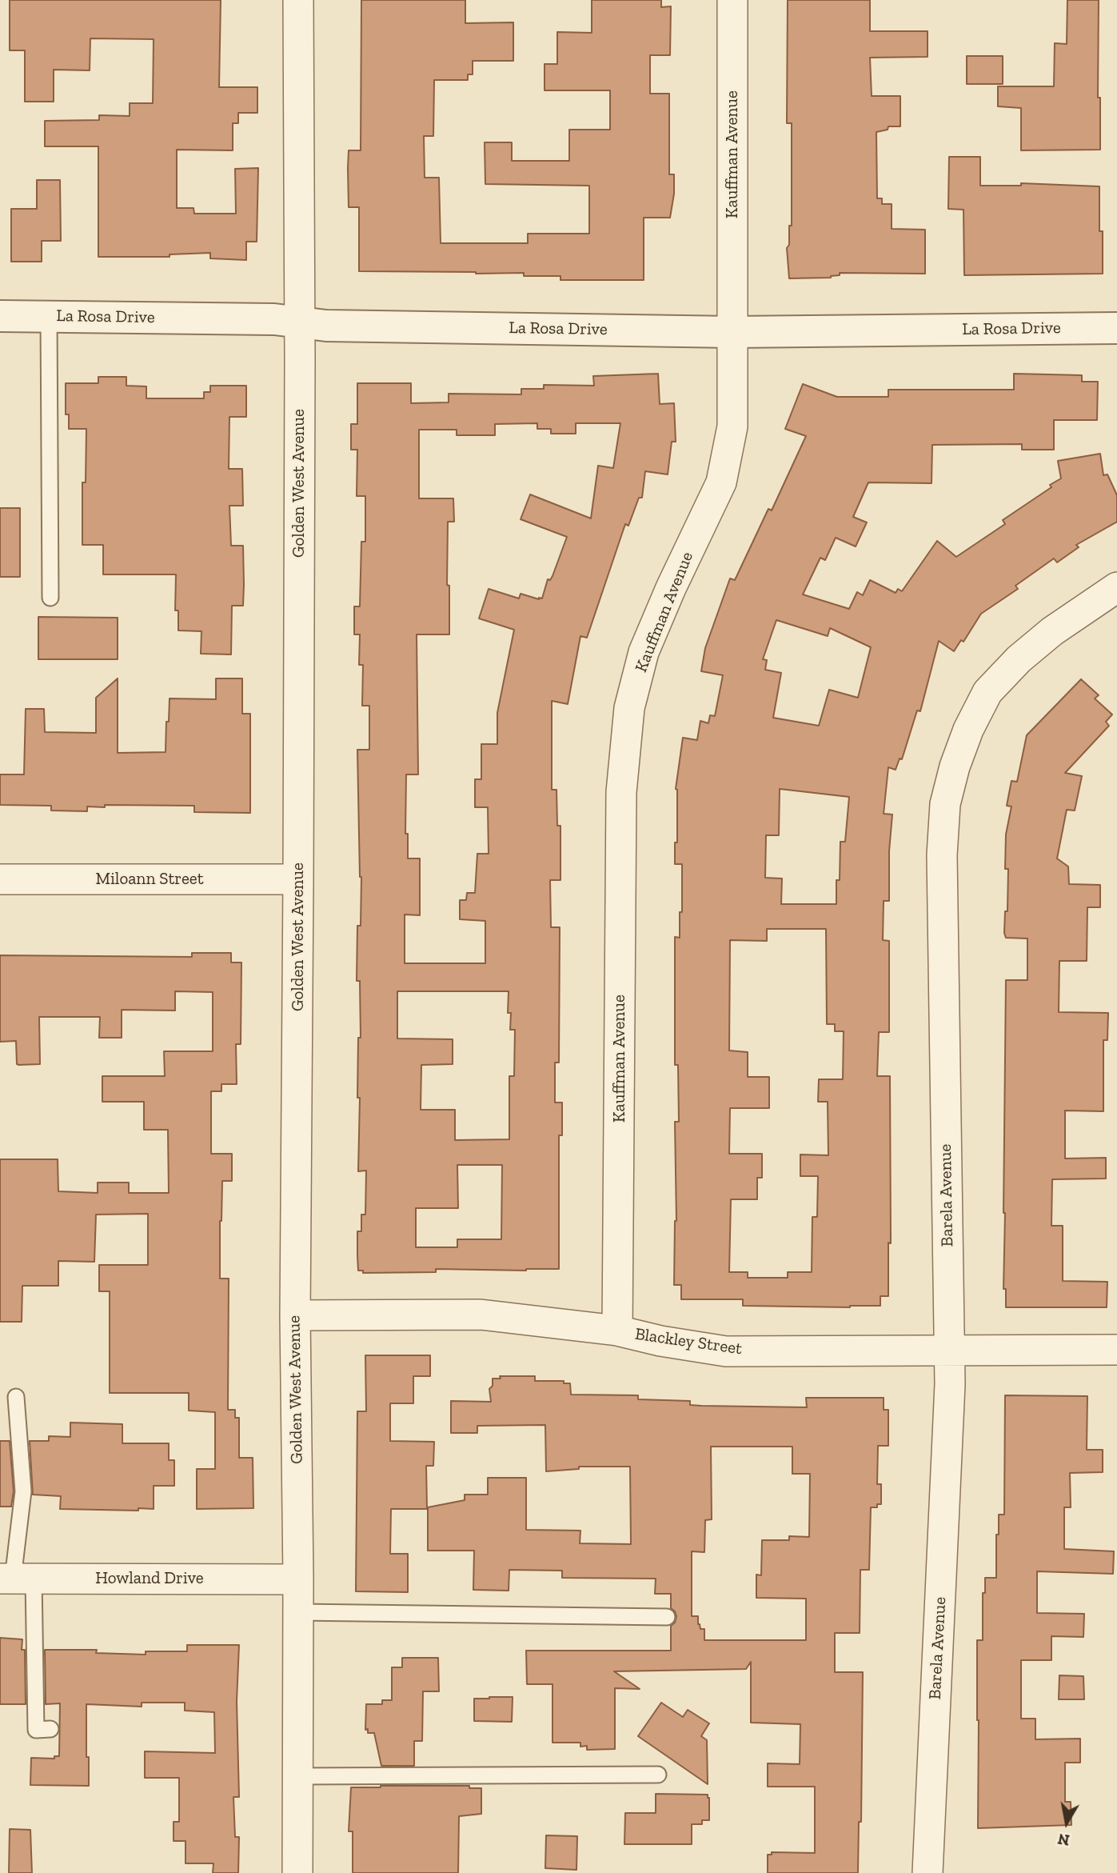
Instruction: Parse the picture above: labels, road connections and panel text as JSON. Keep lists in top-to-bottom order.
{
  "streets": {
    "street": [
      "Kauffman Avenue",
      "La Rosa Drive",
      "Golden West Avenue",
      "Miloann Street",
      "Barela Avenue",
      "Blackley Street",
      "Howland Drive"
    ]
  },
  "crossings": [
    ["Kauffman Avenue", "La Rosa Drive"],
    ["Kauffman Avenue", "Blackley Street"],
    ["La Rosa Drive", "Golden West Avenue"],
    ["Golden West Avenue", "Miloann Street"],
    ["Golden West Avenue", "Blackley Street"],
    ["Golden West Avenue", "Howland Drive"],
    ["Barela Avenue", "Blackley Street"]
  ],
  "north": "bottom"
}
